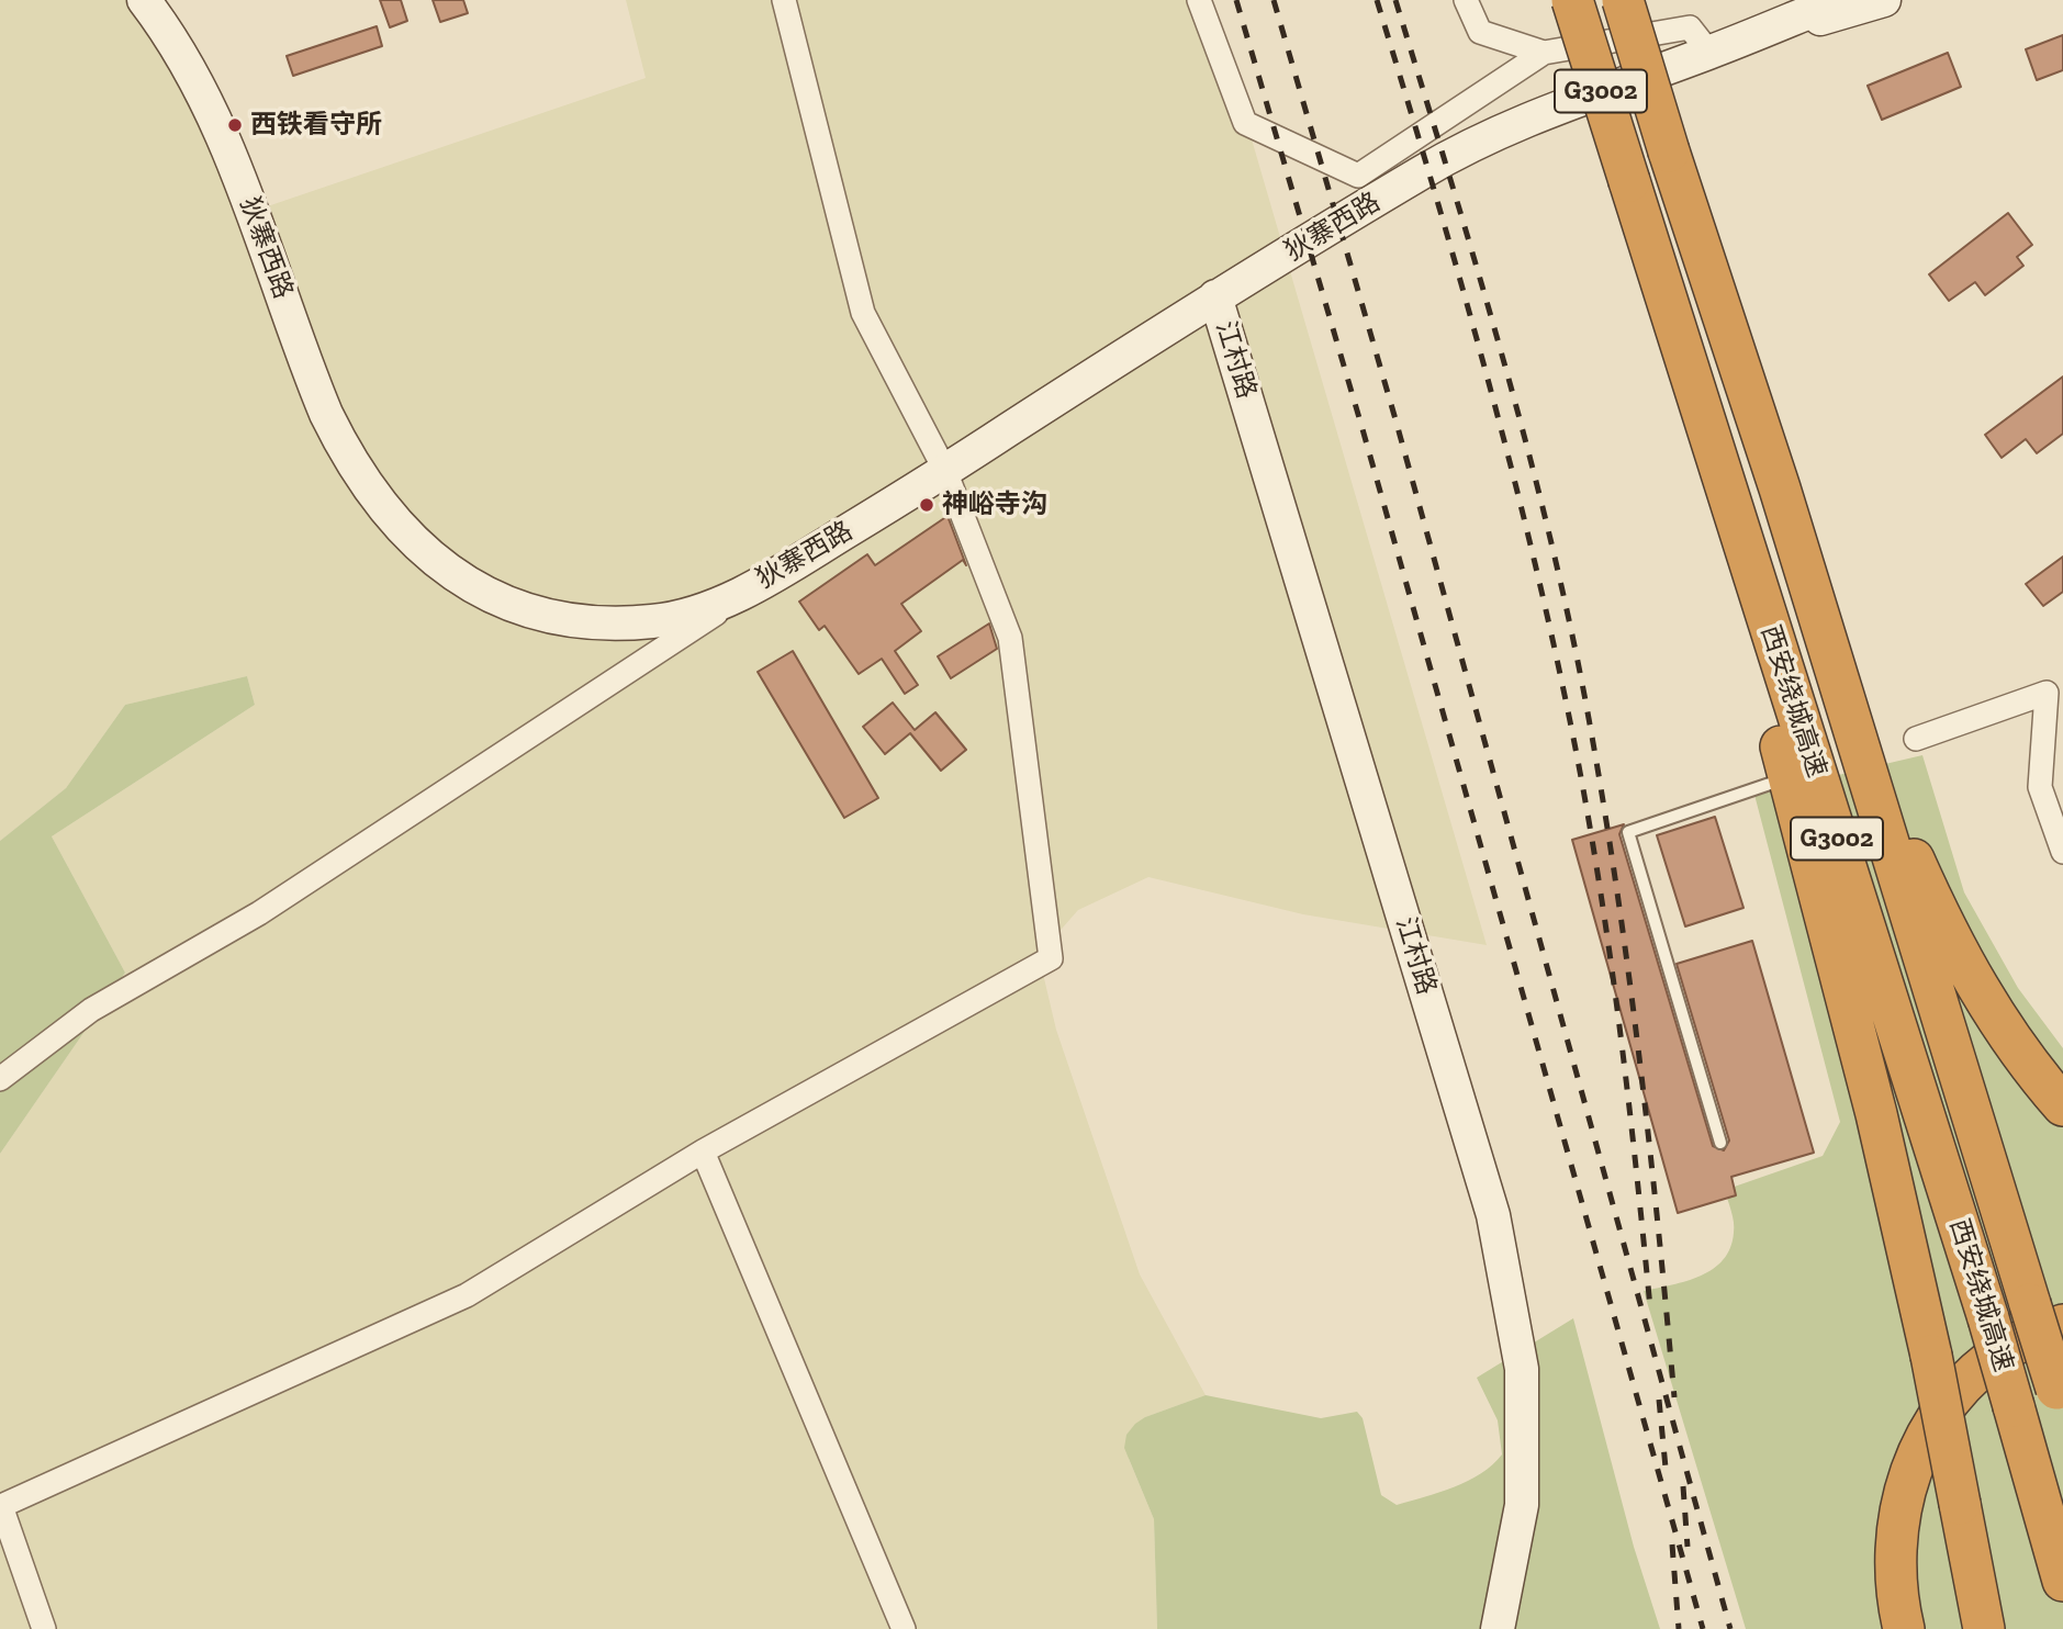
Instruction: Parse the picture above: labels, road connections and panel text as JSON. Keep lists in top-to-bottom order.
{
  "streets": {
    "highway": ["G3002", "西安绕城高速"],
    "main road": ["狄寨西路", "江村路"]
  },
  "crossings": [
    ["狄寨西路", "江村路"]
  ],
  "places": ["西铁看守所", "神峪寺沟"]
}
